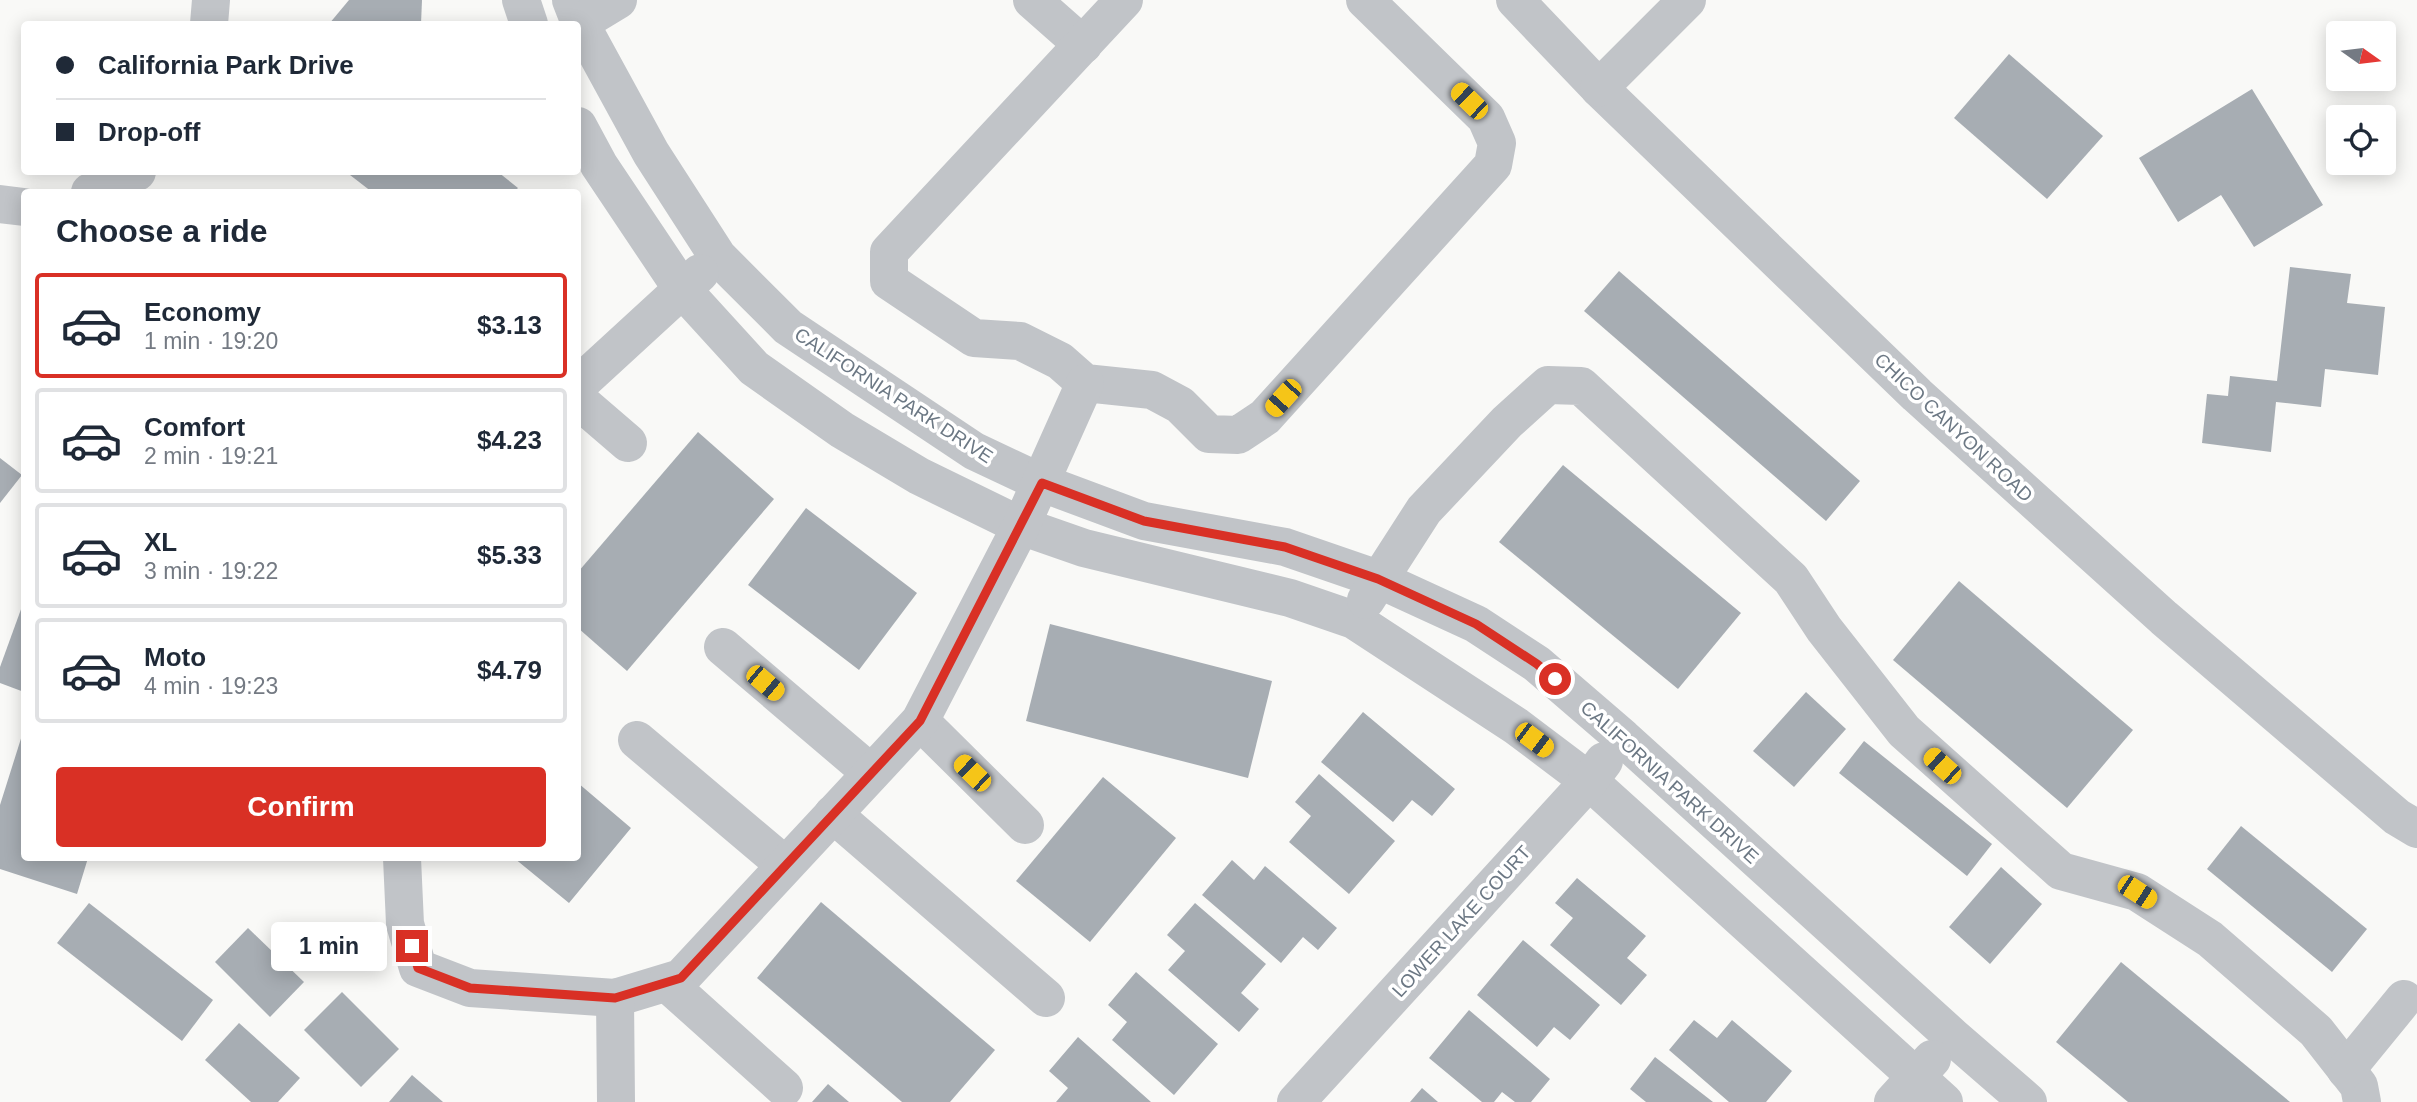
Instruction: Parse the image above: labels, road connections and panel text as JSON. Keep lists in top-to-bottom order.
{
  "streets": {
    "street": ["CALIFORNIA PARK DRIVE", "CHICO CANYON ROAD", "LOWER LAKE COURT"]
  },
  "crossings": [
    ["CALIFORNIA PARK DRIVE", "LOWER LAKE COURT"]
  ],
  "north": "right",
  "page": {
    "banner": ["California Park Drive", "Drop-off"],
    "heading": "Choose a ride",
    "list": [
      {
        "name": "Economy",
        "note": "1 min · 19:20",
        "value": "$3.13"
      },
      {
        "name": "Comfort",
        "note": "2 min · 19:21",
        "value": "$4.23"
      },
      {
        "name": "XL",
        "note": "3 min · 19:22",
        "value": "$5.33"
      },
      {
        "name": "Moto",
        "note": "4 min · 19:23",
        "value": "$4.79"
      }
    ],
    "buttons": "Confirm",
    "bubble": "1 min"
  }
}
